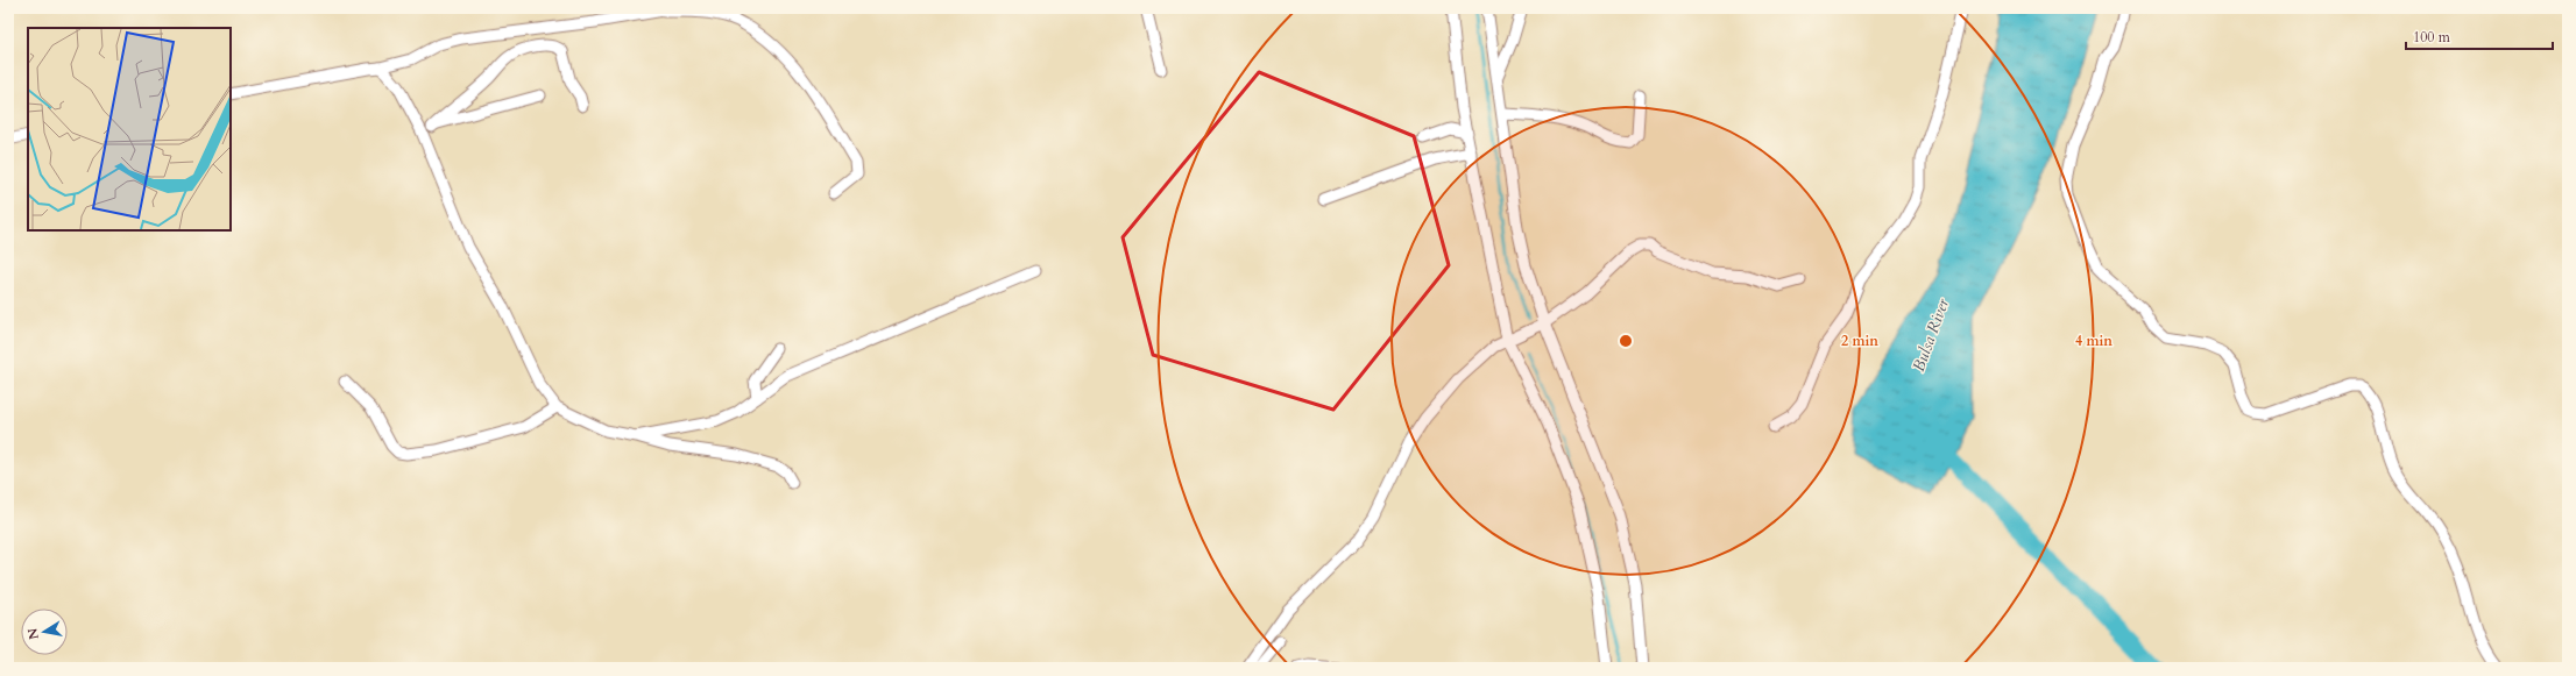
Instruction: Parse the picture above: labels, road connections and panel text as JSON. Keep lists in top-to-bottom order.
{
  "water": ["Bulsa River"],
  "scale_bar": "100 m",
  "north": "left",
  "rings": ["2 min", "4 min"]
}
